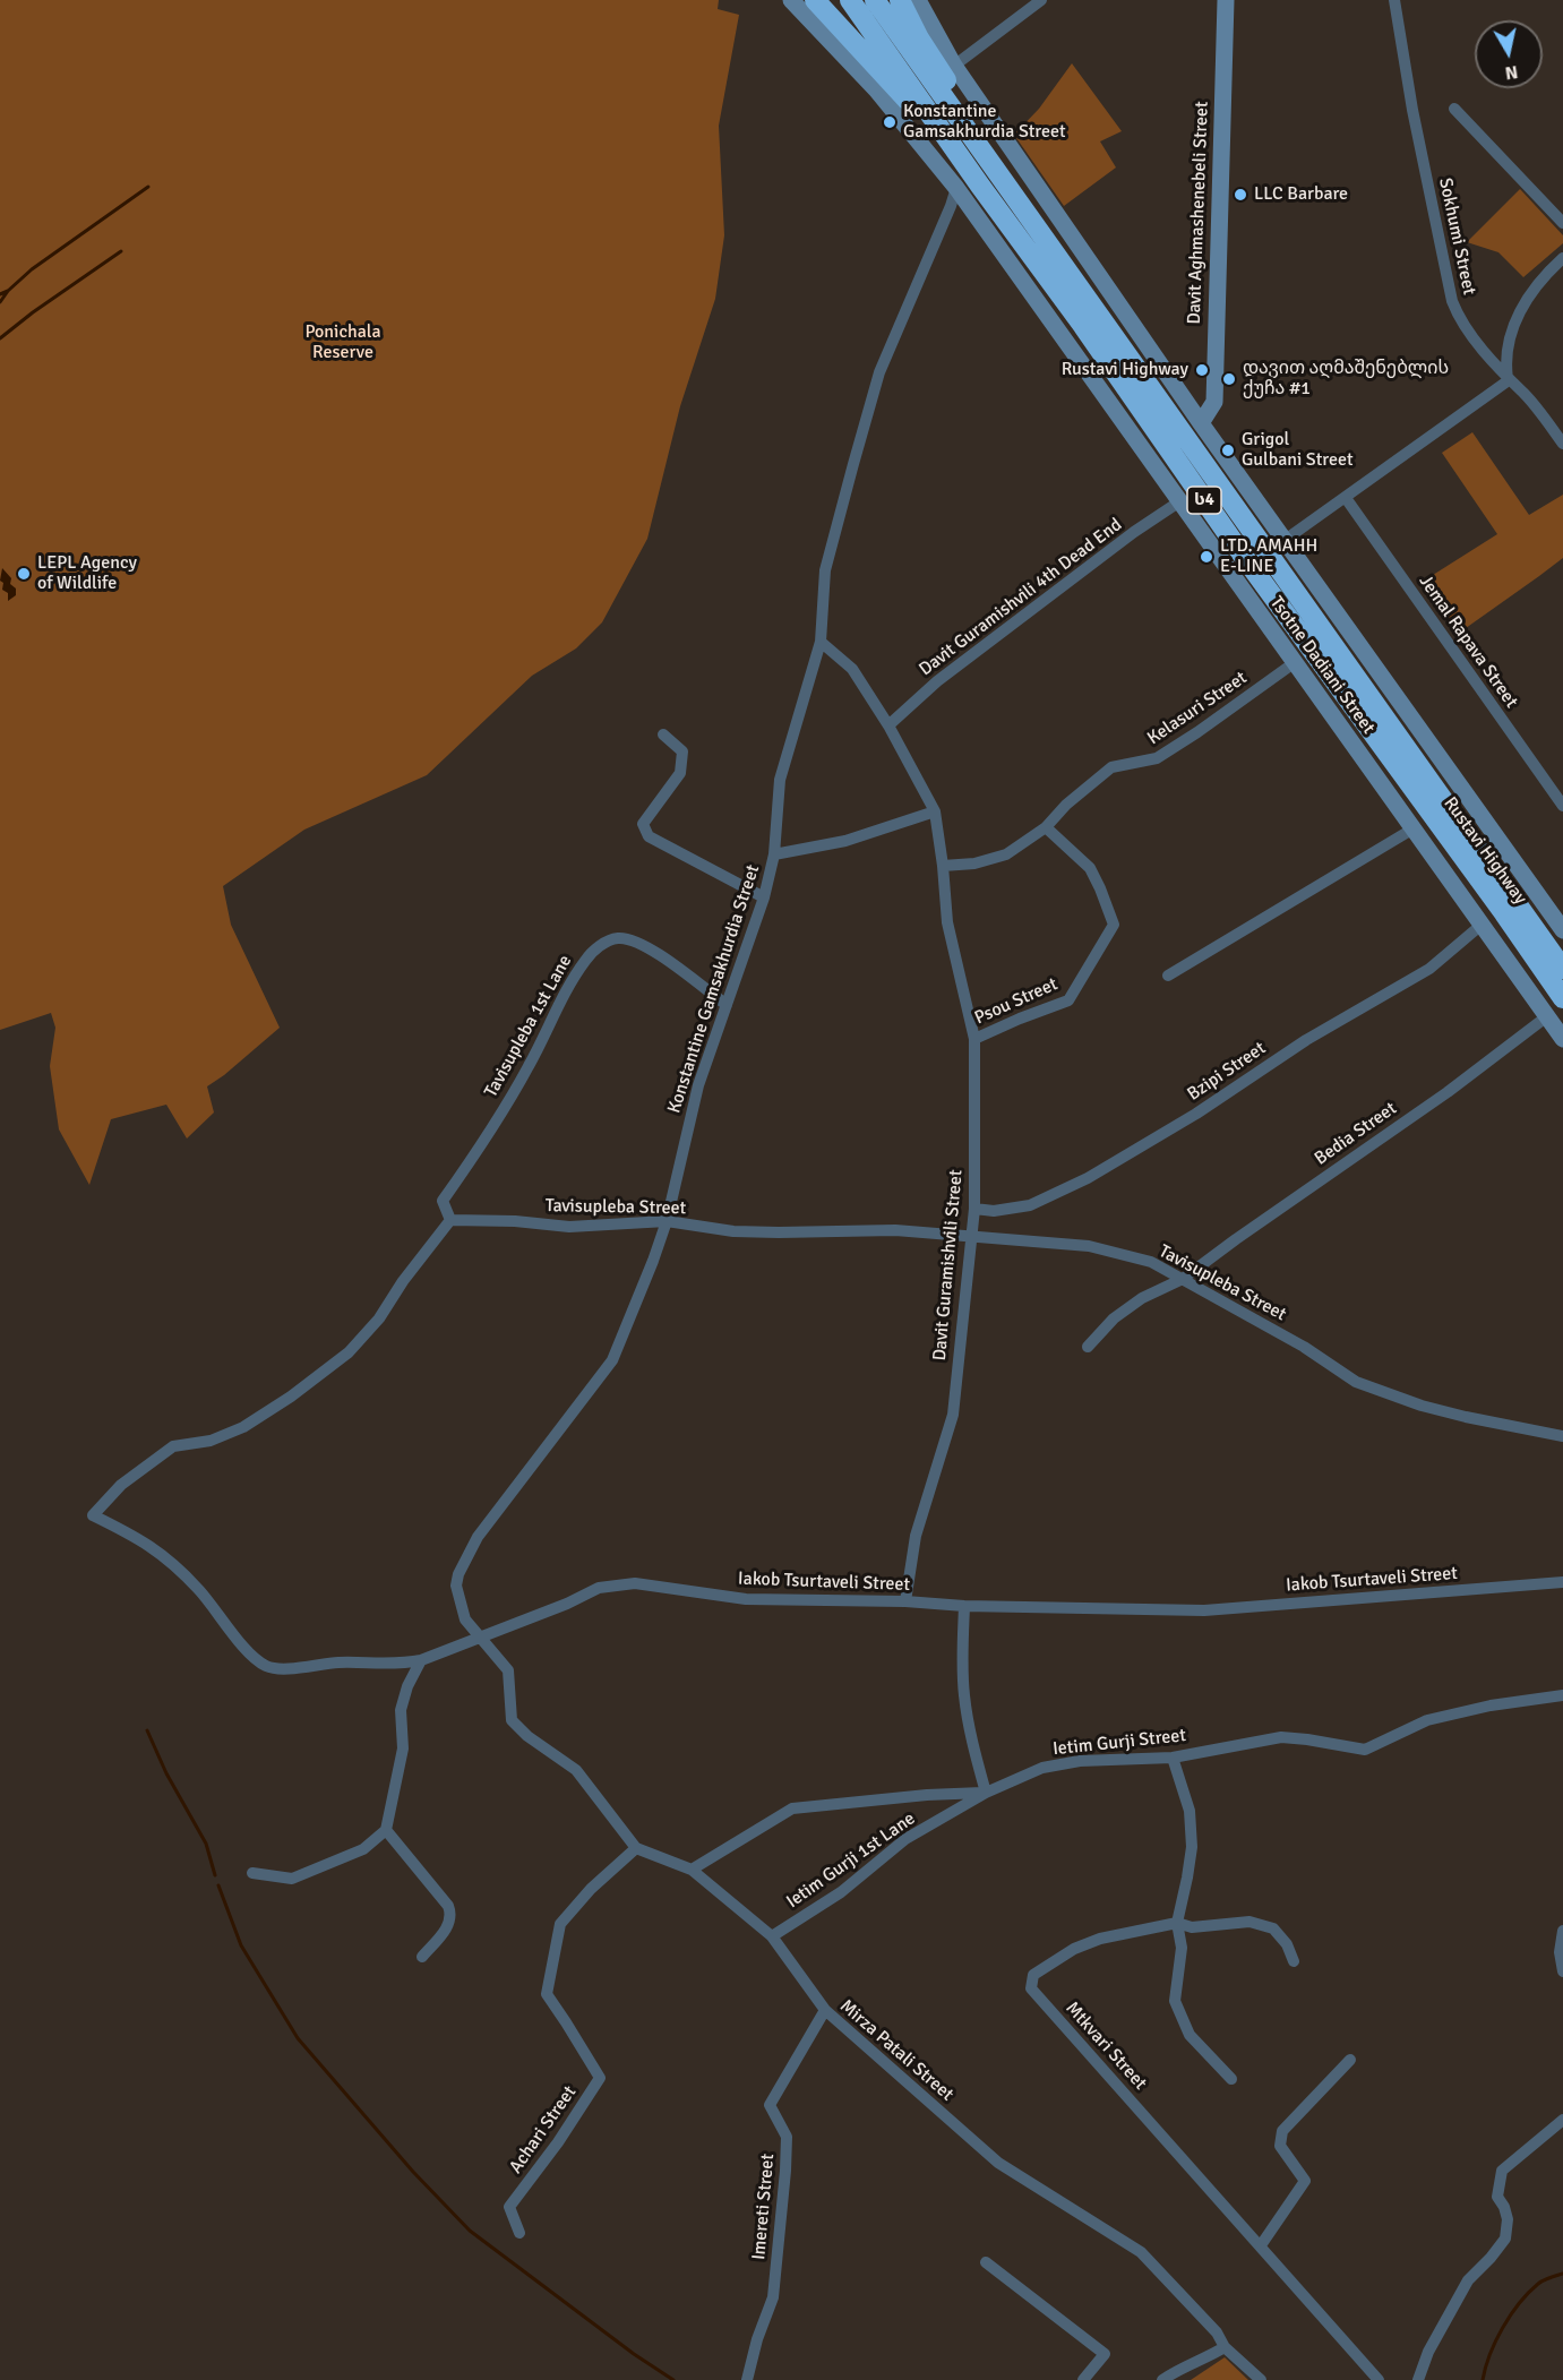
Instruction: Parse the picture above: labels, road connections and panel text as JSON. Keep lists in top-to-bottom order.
{
  "streets": {
    "highway": ["ს4", "Rustavi Highway"],
    "street": [
      "Davit Aghmashenebeli Street",
      "Sokhumi Street",
      "Davit Guramishvili 4th Dead End",
      "Jemal Rapava Street",
      "Tsotne Dadiani Street",
      "Kelasuri Street",
      "Konstantine Gamsakhurdia Street",
      "Psou Street",
      "Tavisupleba 1st Lane",
      "Bzipi Street",
      "Bedia Street",
      "Tavisupleba Street",
      "Davit Guramishvili Street",
      "Iakob Tsurtaveli Street",
      "Ietim Gurji Street",
      "Ietim Gurji 1st Lane",
      "Mtkvari Street",
      "Mirza Patali Street",
      "Achari Street",
      "Imereti Street"
    ]
  },
  "crossings": [
    ["Davit Guramishvili 4th Dead End", "Tsotne Dadiani Street"],
    ["Davit Guramishvili 4th Dead End", "Davit Guramishvili Street"],
    ["Tsotne Dadiani Street", "Kelasuri Street"],
    ["Tsotne Dadiani Street", "Konstantine Gamsakhurdia Street"],
    ["Tsotne Dadiani Street", "Bzipi Street"],
    ["Tsotne Dadiani Street", "Bedia Street"],
    ["Kelasuri Street", "Psou Street"],
    ["Kelasuri Street", "Davit Guramishvili Street"],
    ["Konstantine Gamsakhurdia Street", "Tavisupleba 1st Lane"],
    ["Konstantine Gamsakhurdia Street", "Tavisupleba Street"],
    ["Konstantine Gamsakhurdia Street", "Davit Guramishvili Street"],
    ["Konstantine Gamsakhurdia Street", "Iakob Tsurtaveli Street"],
    ["Psou Street", "Davit Guramishvili Street"],
    ["Tavisupleba 1st Lane", "Tavisupleba Street"],
    ["Bzipi Street", "Davit Guramishvili Street"],
    ["Bedia Street", "Tavisupleba Street"],
    ["Tavisupleba Street", "Davit Guramishvili Street"],
    ["Davit Guramishvili Street", "Iakob Tsurtaveli Street"],
    ["Ietim Gurji Street", "Ietim Gurji 1st Lane"],
    ["Ietim Gurji Street", "Mirza Patali Street"],
    ["Ietim Gurji 1st Lane", "Mirza Patali Street"],
    ["Mirza Patali Street", "Achari Street"],
    ["Mirza Patali Street", "Imereti Street"]
  ],
  "parks": ["Ponichala Reserve"],
  "places": [
    "Konstantine Gamsakhurdia Street",
    "LLC Barbare",
    "Rustavi Highway",
    "დავით აღმაშენებლის ქუჩა #1",
    "Grigol Gulbani Street",
    "LTD. AMAHH E-LINE",
    "LEPL Agency of Wildlife"
  ],
  "north": "bottom"
}
